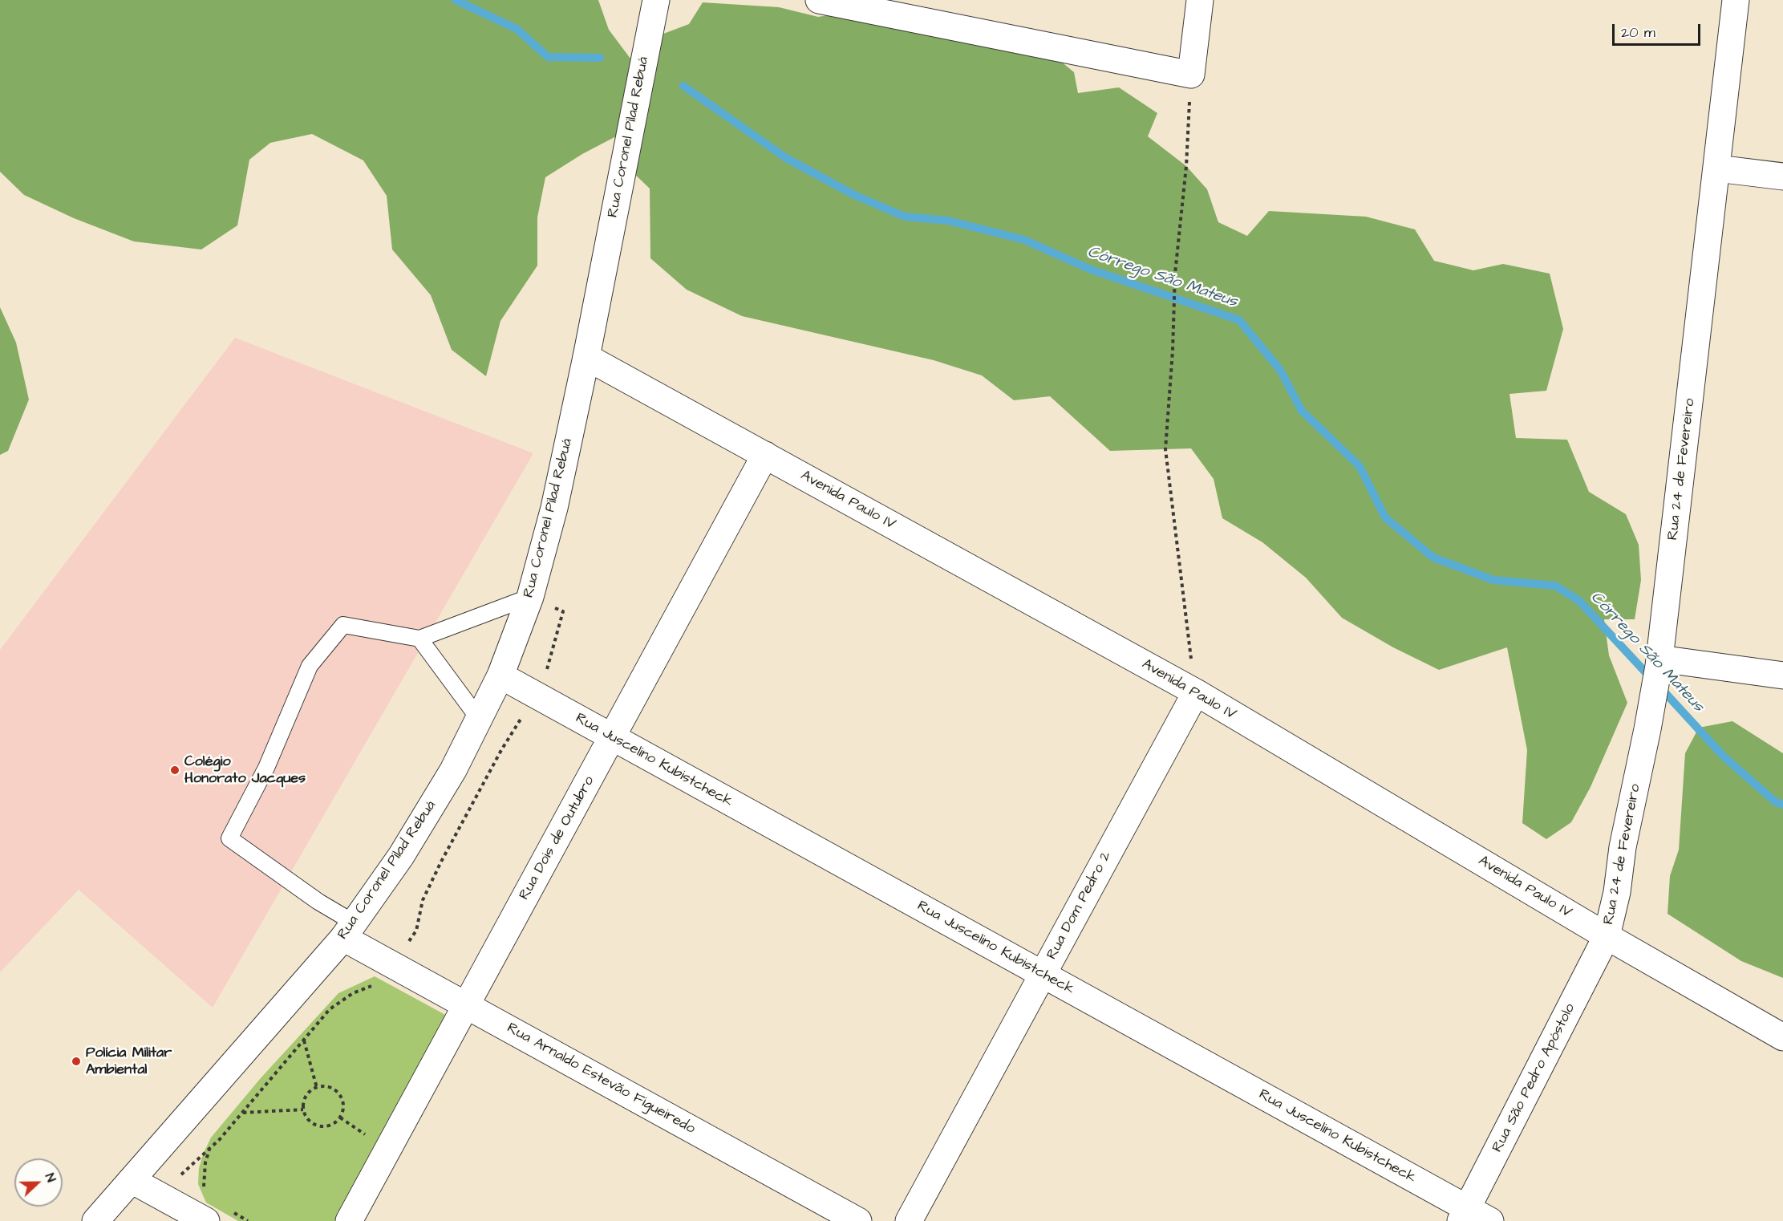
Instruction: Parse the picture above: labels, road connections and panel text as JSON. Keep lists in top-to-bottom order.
{
  "streets": {
    "street": [
      "Rua Coronel Pilad Rebuá",
      "Rua 24 de Fevereiro",
      "Avenida Paulo IV",
      "Rua Juscelino Kubistcheck",
      "Rua Dois de Outubro",
      "Rua Dom Pedro 2",
      "Rua São Pedro Apóstolo",
      "Rua Arnaldo Estevão Figueiredo"
    ]
  },
  "crossings": [
    ["Rua Coronel Pilad Rebuá", "Avenida Paulo IV"],
    ["Rua Coronel Pilad Rebuá", "Rua Juscelino Kubistcheck"],
    ["Rua Coronel Pilad Rebuá", "Rua Arnaldo Estevão Figueiredo"],
    ["Rua 24 de Fevereiro", "Avenida Paulo IV"],
    ["Rua 24 de Fevereiro", "Rua São Pedro Apóstolo"],
    ["Avenida Paulo IV", "Rua Dois de Outubro"],
    ["Avenida Paulo IV", "Rua Dom Pedro 2"],
    ["Avenida Paulo IV", "Rua São Pedro Apóstolo"],
    ["Rua Juscelino Kubistcheck", "Rua Dois de Outubro"],
    ["Rua Juscelino Kubistcheck", "Rua Dom Pedro 2"],
    ["Rua Juscelino Kubistcheck", "Rua São Pedro Apóstolo"],
    ["Rua Dois de Outubro", "Rua Arnaldo Estevão Figueiredo"]
  ],
  "water": ["Córrego São Mateus"],
  "places": ["Colégio Honorato Jacques", "Polícia Militar Ambiental"],
  "scale_bar": "20 m",
  "north": "right"
}
